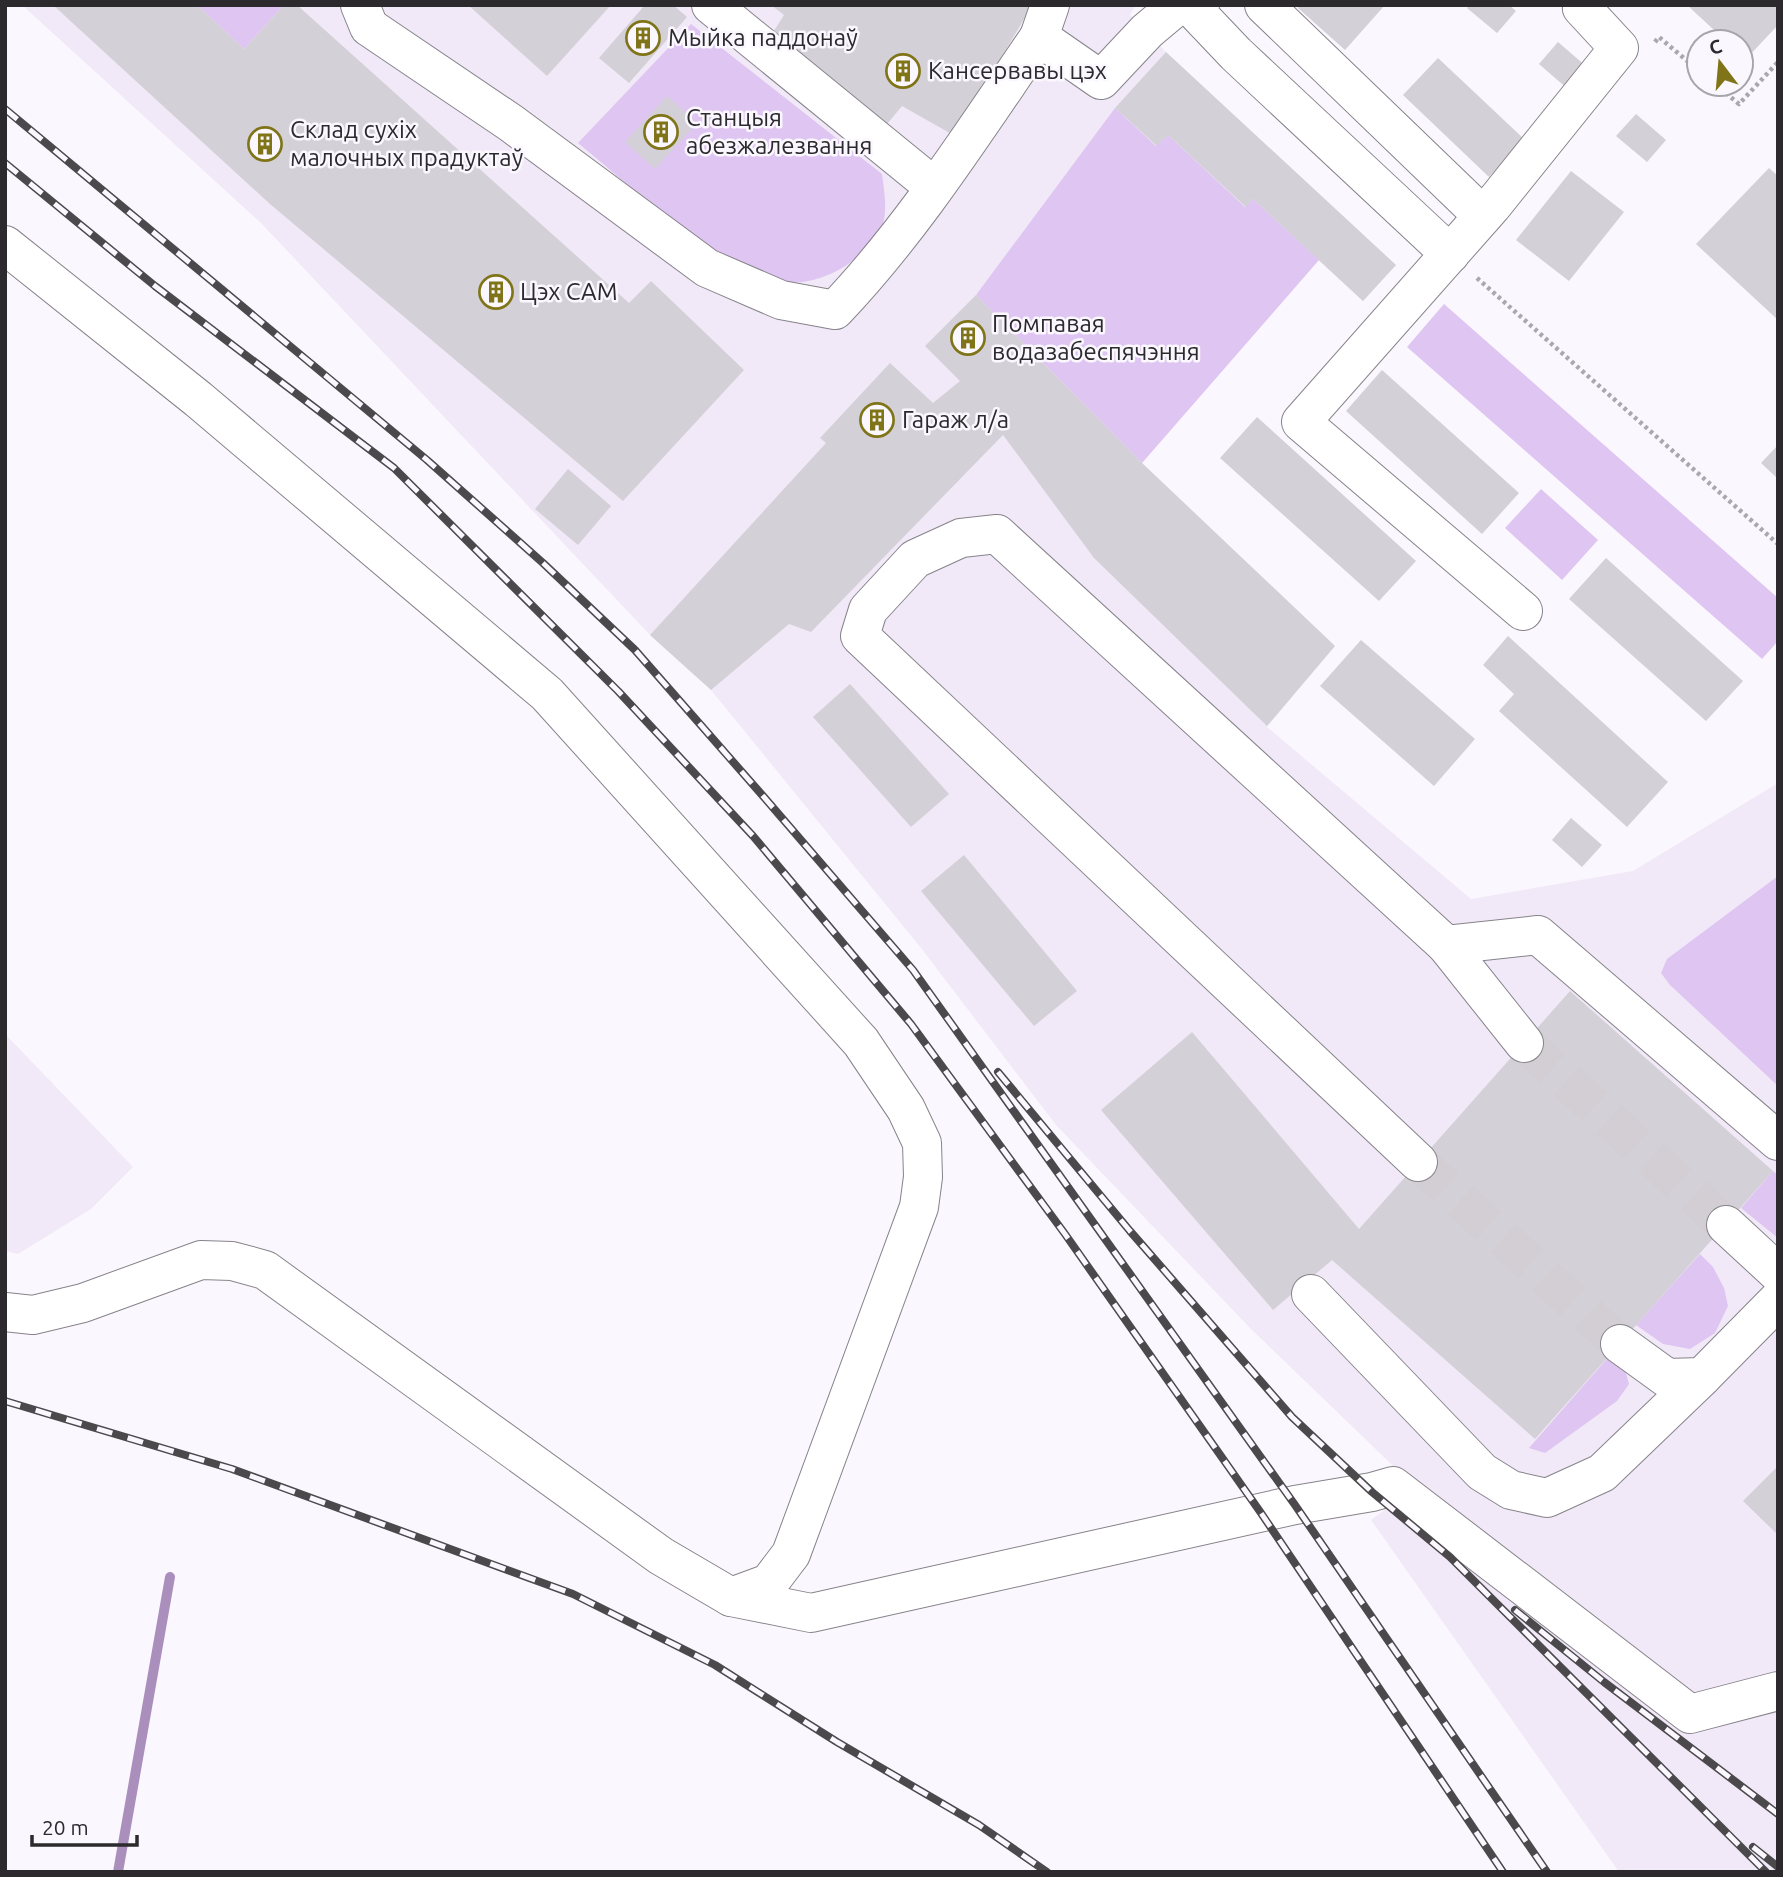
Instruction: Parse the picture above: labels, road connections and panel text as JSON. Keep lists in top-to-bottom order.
{
  "places": {
    "building": [
      "Мыйка паддонаў",
      "Кансервавы цэх",
      "Станцыя абезжалезвання",
      "Склад сухіх малочных прадуктаў",
      "Цэх САМ",
      "Помпавая водазабеспячэння",
      "Гараж л/а"
    ]
  },
  "scale_bar": "20 m",
  "north": "top"
}
